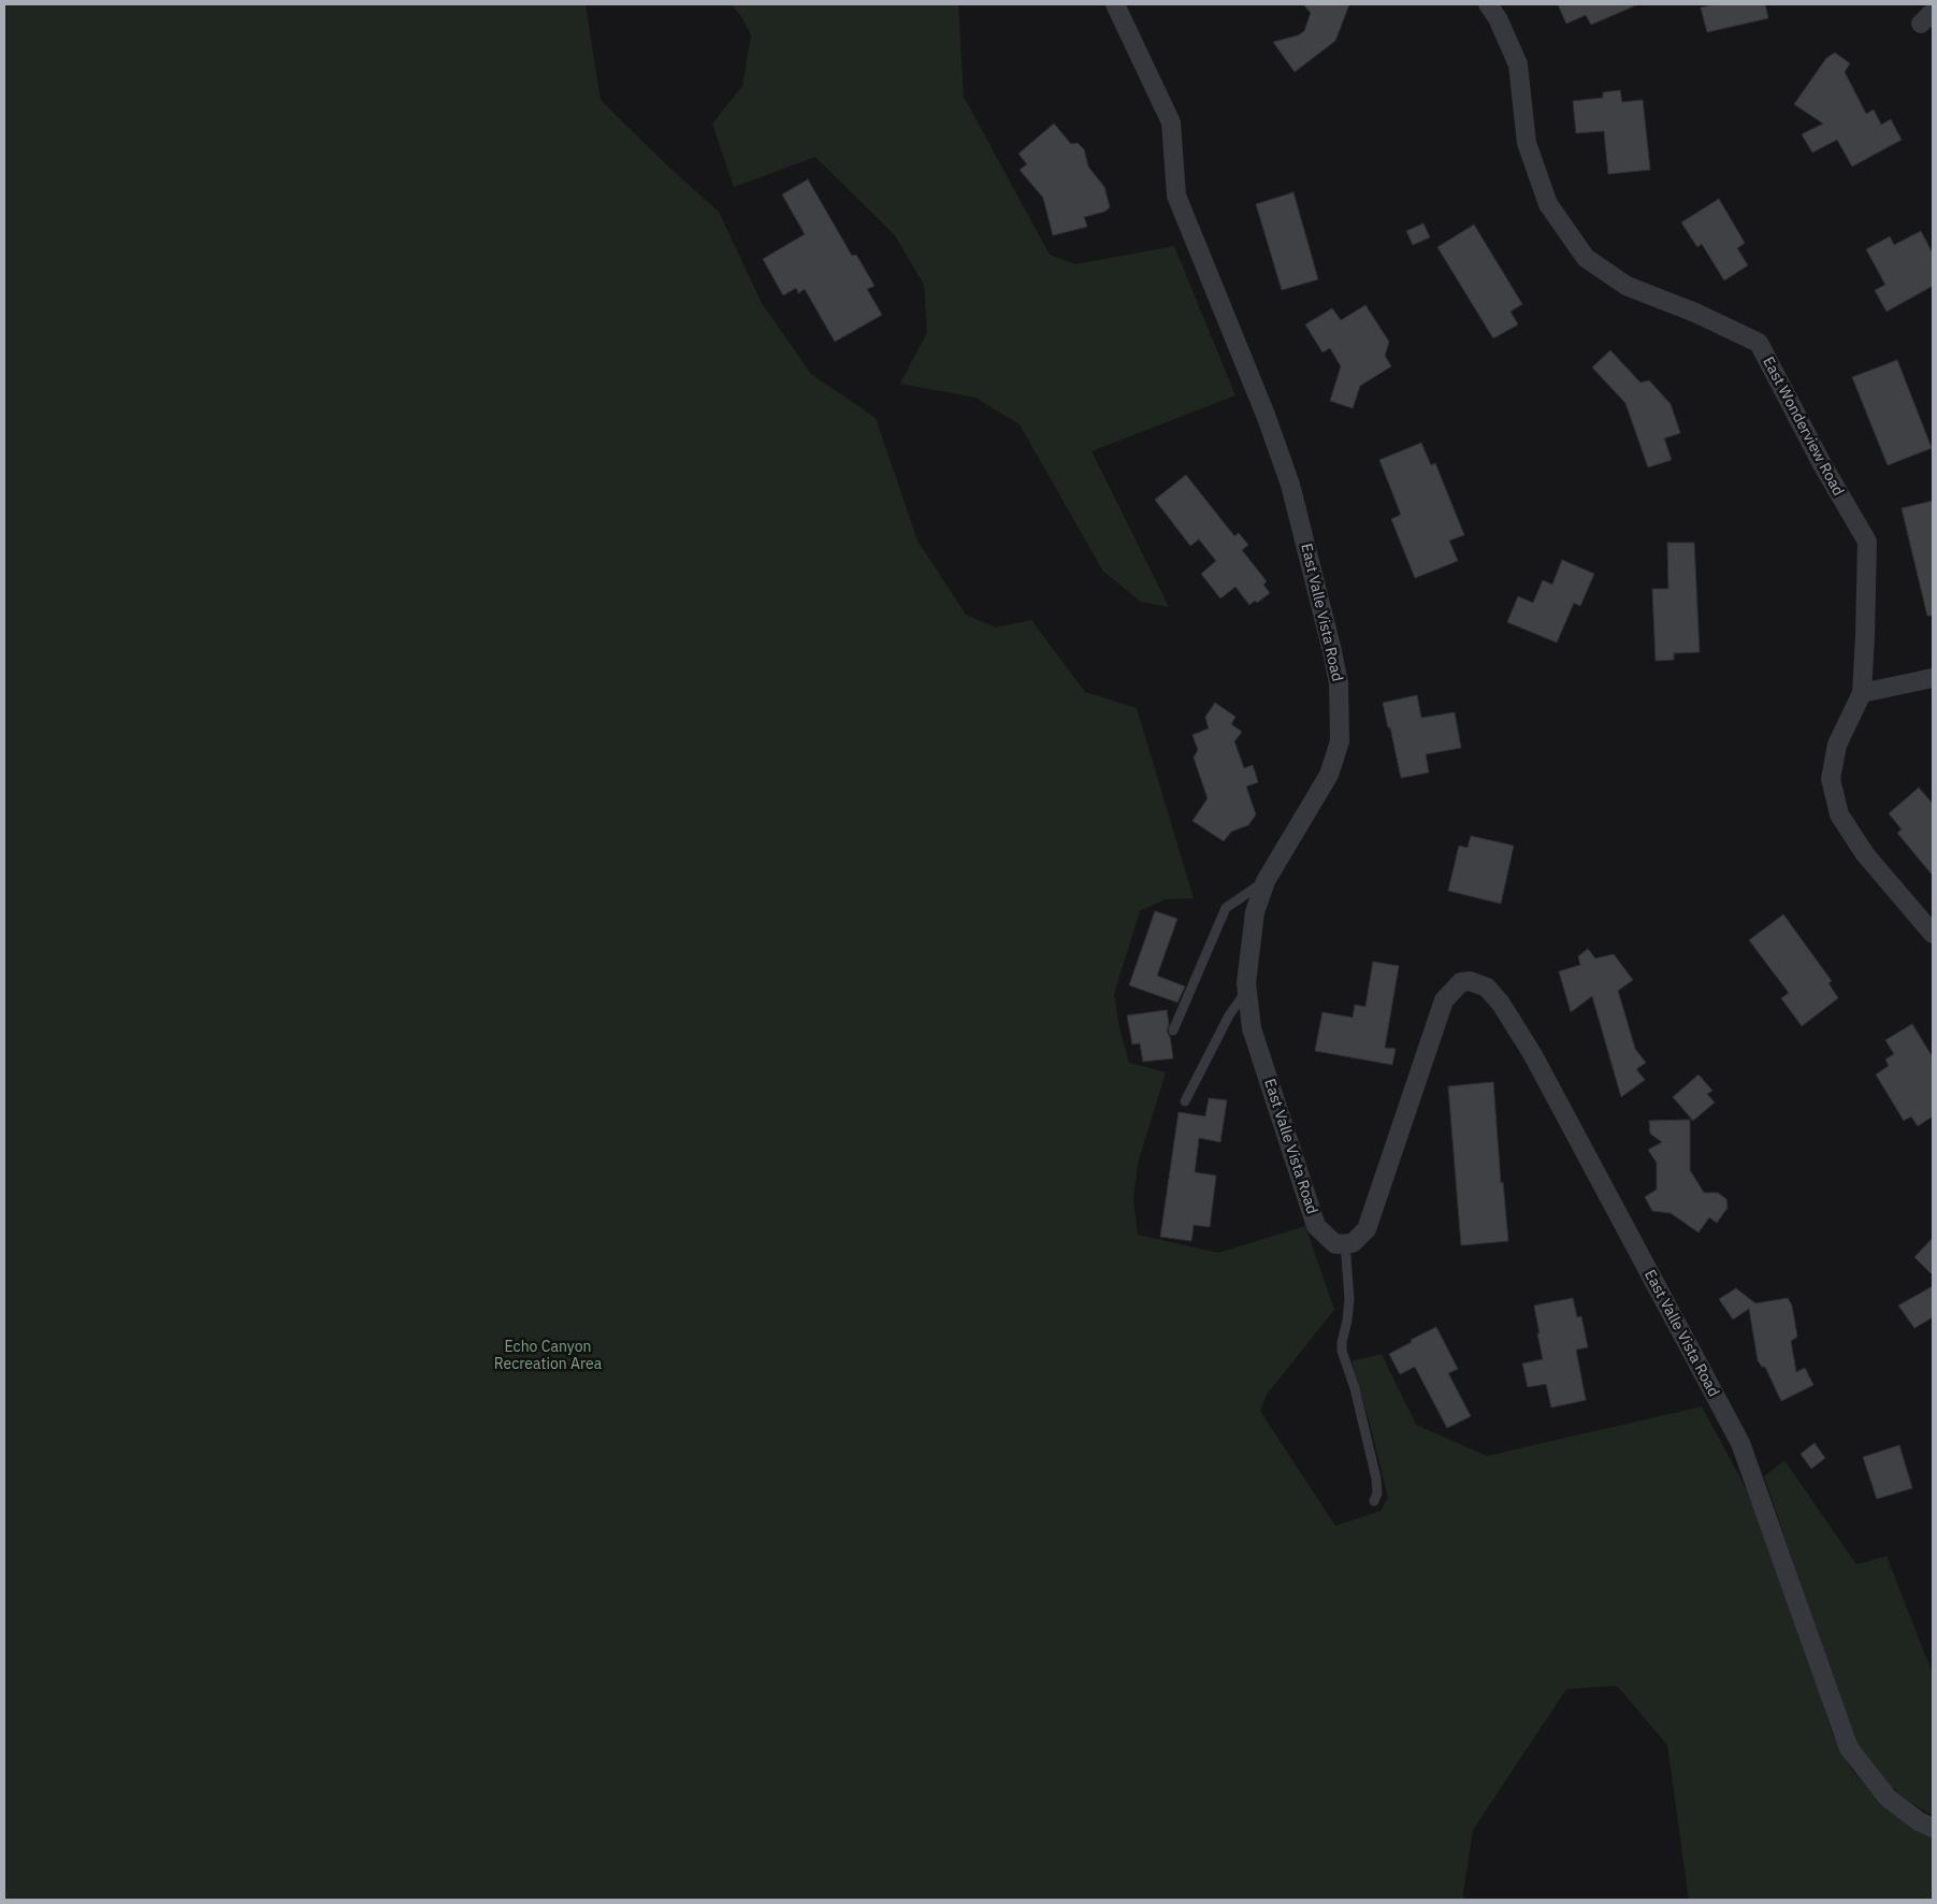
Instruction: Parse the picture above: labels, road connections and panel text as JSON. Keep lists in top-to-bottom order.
{
  "streets": {
    "street": ["East Wonderview Road", "East Valle Vista Road"]
  },
  "parks": ["Echo Canyon Recreation Area"]
}
